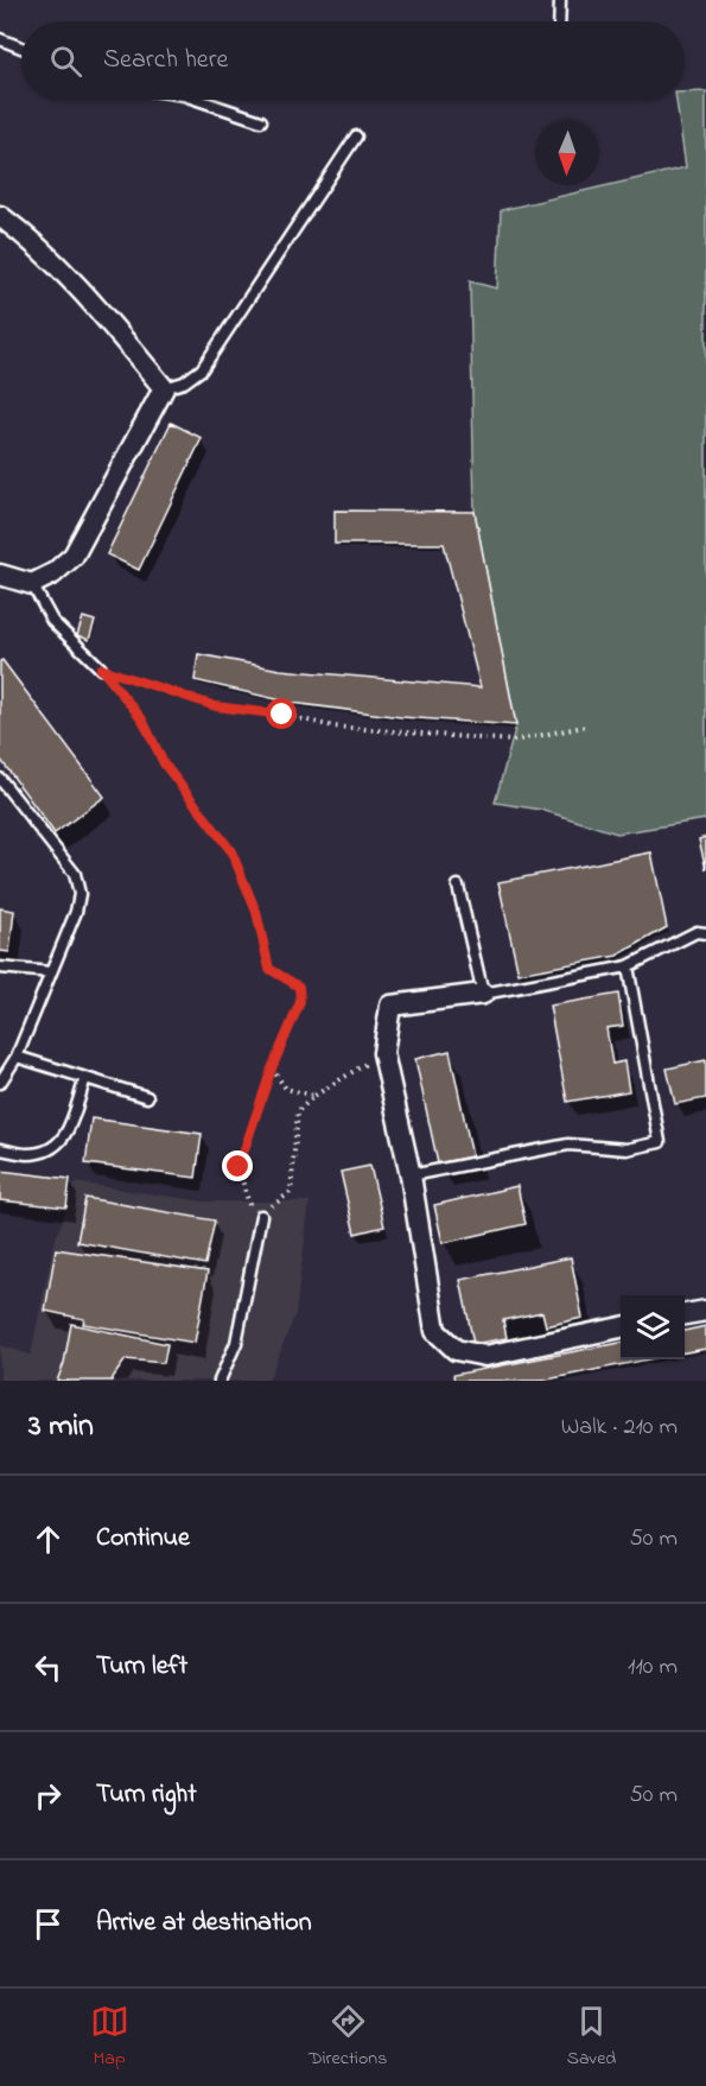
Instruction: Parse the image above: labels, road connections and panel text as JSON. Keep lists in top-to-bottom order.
{
  "north": "bottom",
  "page": {
    "search": "Search here",
    "heading": ["3 min", "Walk · 210 m"],
    "list": [
      ["Continue", "50 m"],
      ["Turn left", "110 m"],
      ["Turn right", "50 m"],
      "Arrive at destination"
    ],
    "nav": ["Map", "Directions", "Saved"]
  }
}
